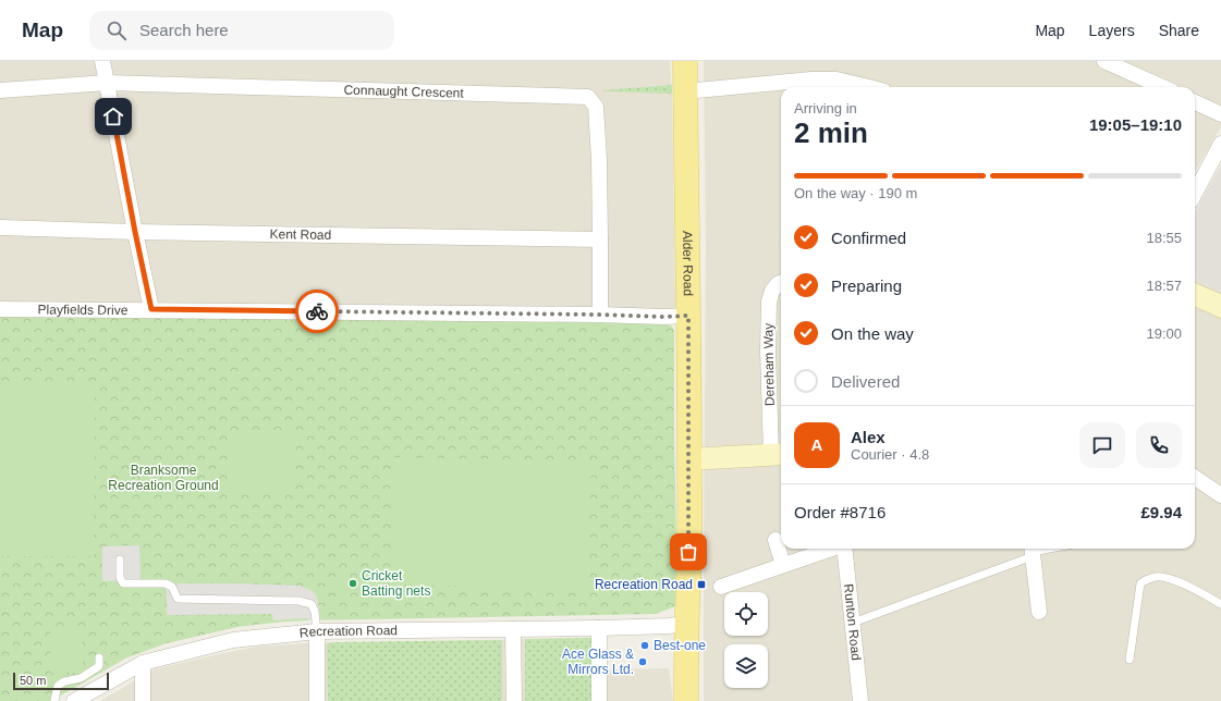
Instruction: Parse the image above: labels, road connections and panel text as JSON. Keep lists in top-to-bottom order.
{
  "streets": {
    "main road": ["Alder Road"],
    "street": [
      "Connaught Crescent",
      "Kent Road",
      "Playfields Drive",
      "Dereham Way",
      "Runton Road",
      "Recreation Road"
    ]
  },
  "crossings": [
    ["Connaught Crescent", "Kent Road"],
    ["Connaught Crescent", "Playfields Drive"],
    ["Alder Road", "Playfields Drive"],
    ["Alder Road", "Recreation Road"]
  ],
  "parks": ["Branksome Recreation Ground"],
  "places": {
    "other": ["Cricket Batting nets", "Best-one", "Ace Glass & Mirrors Ltd."],
    "transit": ["Recreation Road"]
  },
  "scale_bar": "50 m",
  "page": {
    "header": "Map",
    "search": "Search here",
    "nav": ["Map", "Layers", "Share"],
    "heading": ["2 min", "Arriving in", "19:05–19:10"],
    "panel": [
      "Alex",
      "Courier · 4.8",
      "Order #8716",
      "£9.94"
    ],
    "bar": "On the way · 190 m",
    "list": [
      ["Confirmed", "18:55"],
      ["Preparing", "18:57"],
      ["On the way", "19:00"],
      "Delivered"
    ],
    "round": "A",
    "scale": "50 m"
  }
}
